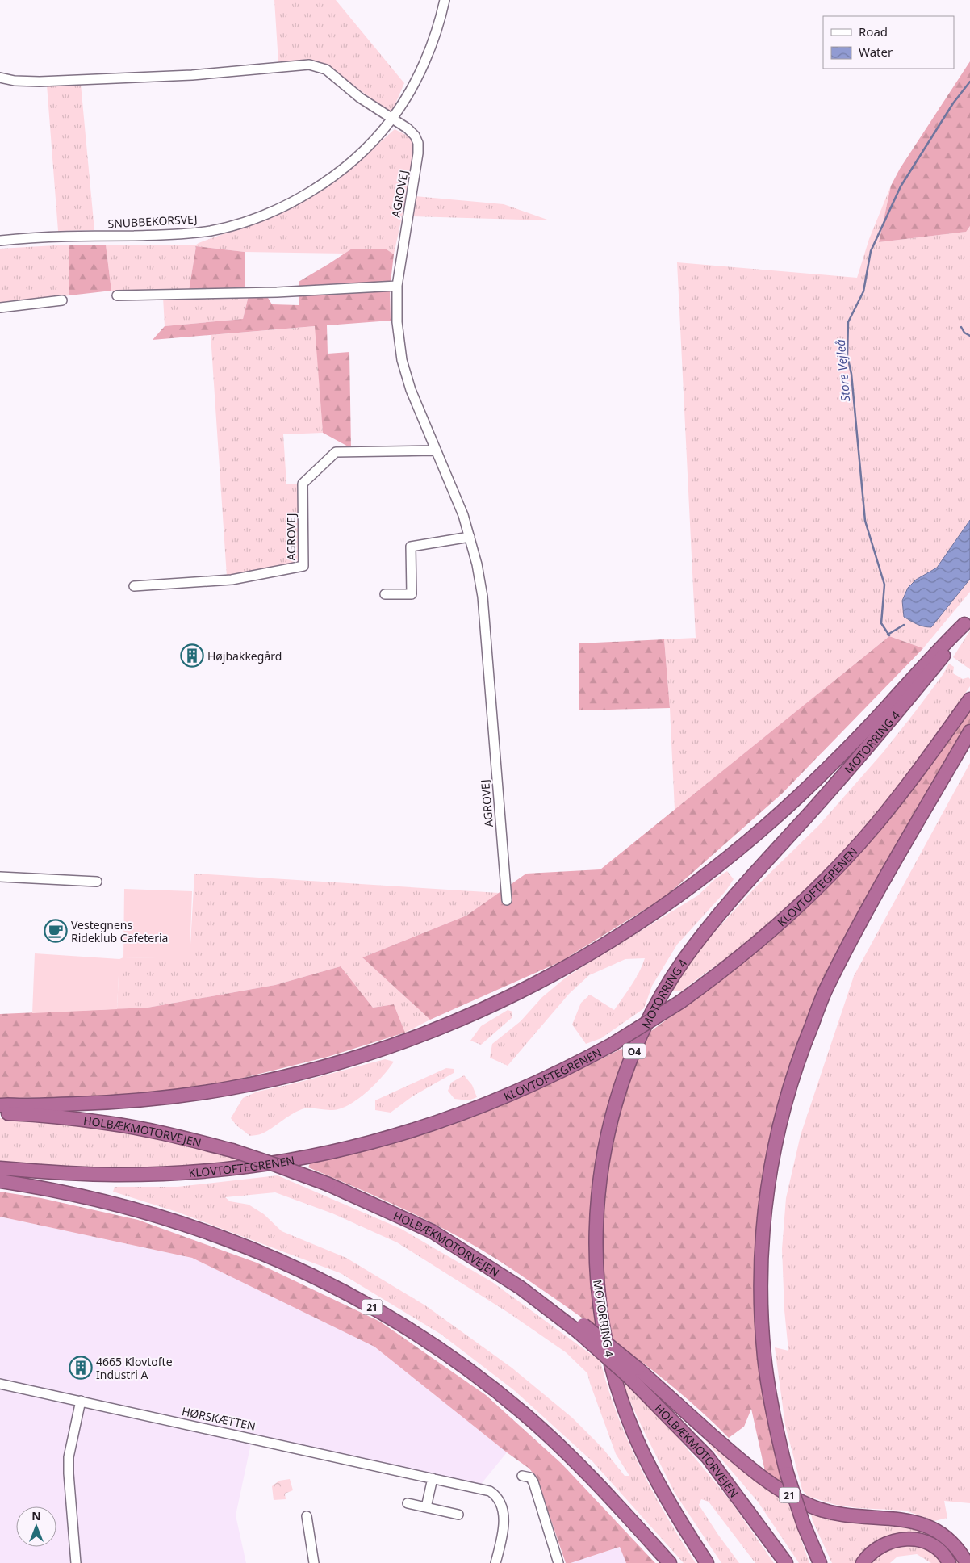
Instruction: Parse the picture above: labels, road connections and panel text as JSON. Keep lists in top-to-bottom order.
{
  "streets": {
    "highway": [
      "MOTORRING 4",
      "KLOVTOFTEGRENEN",
      "O4",
      "HOLBÆKMOTORVEJEN",
      "21"
    ],
    "street": ["AGROVEJ", "SNUBBEKORSVEJ", "HØRSKÆTTEN"]
  },
  "crossings": [
    ["AGROVEJ", "SNUBBEKORSVEJ"],
    ["HOLBÆKMOTORVEJEN", "21"]
  ],
  "water": ["Store Vejleå"],
  "places": {
    "building": ["Højbakkegård", "4665 Klovtofte Industri A"],
    "cafe": ["Vestegnens Rideklub Cafeteria"]
  },
  "legend": ["Road", "Water"],
  "north": "top"
}
